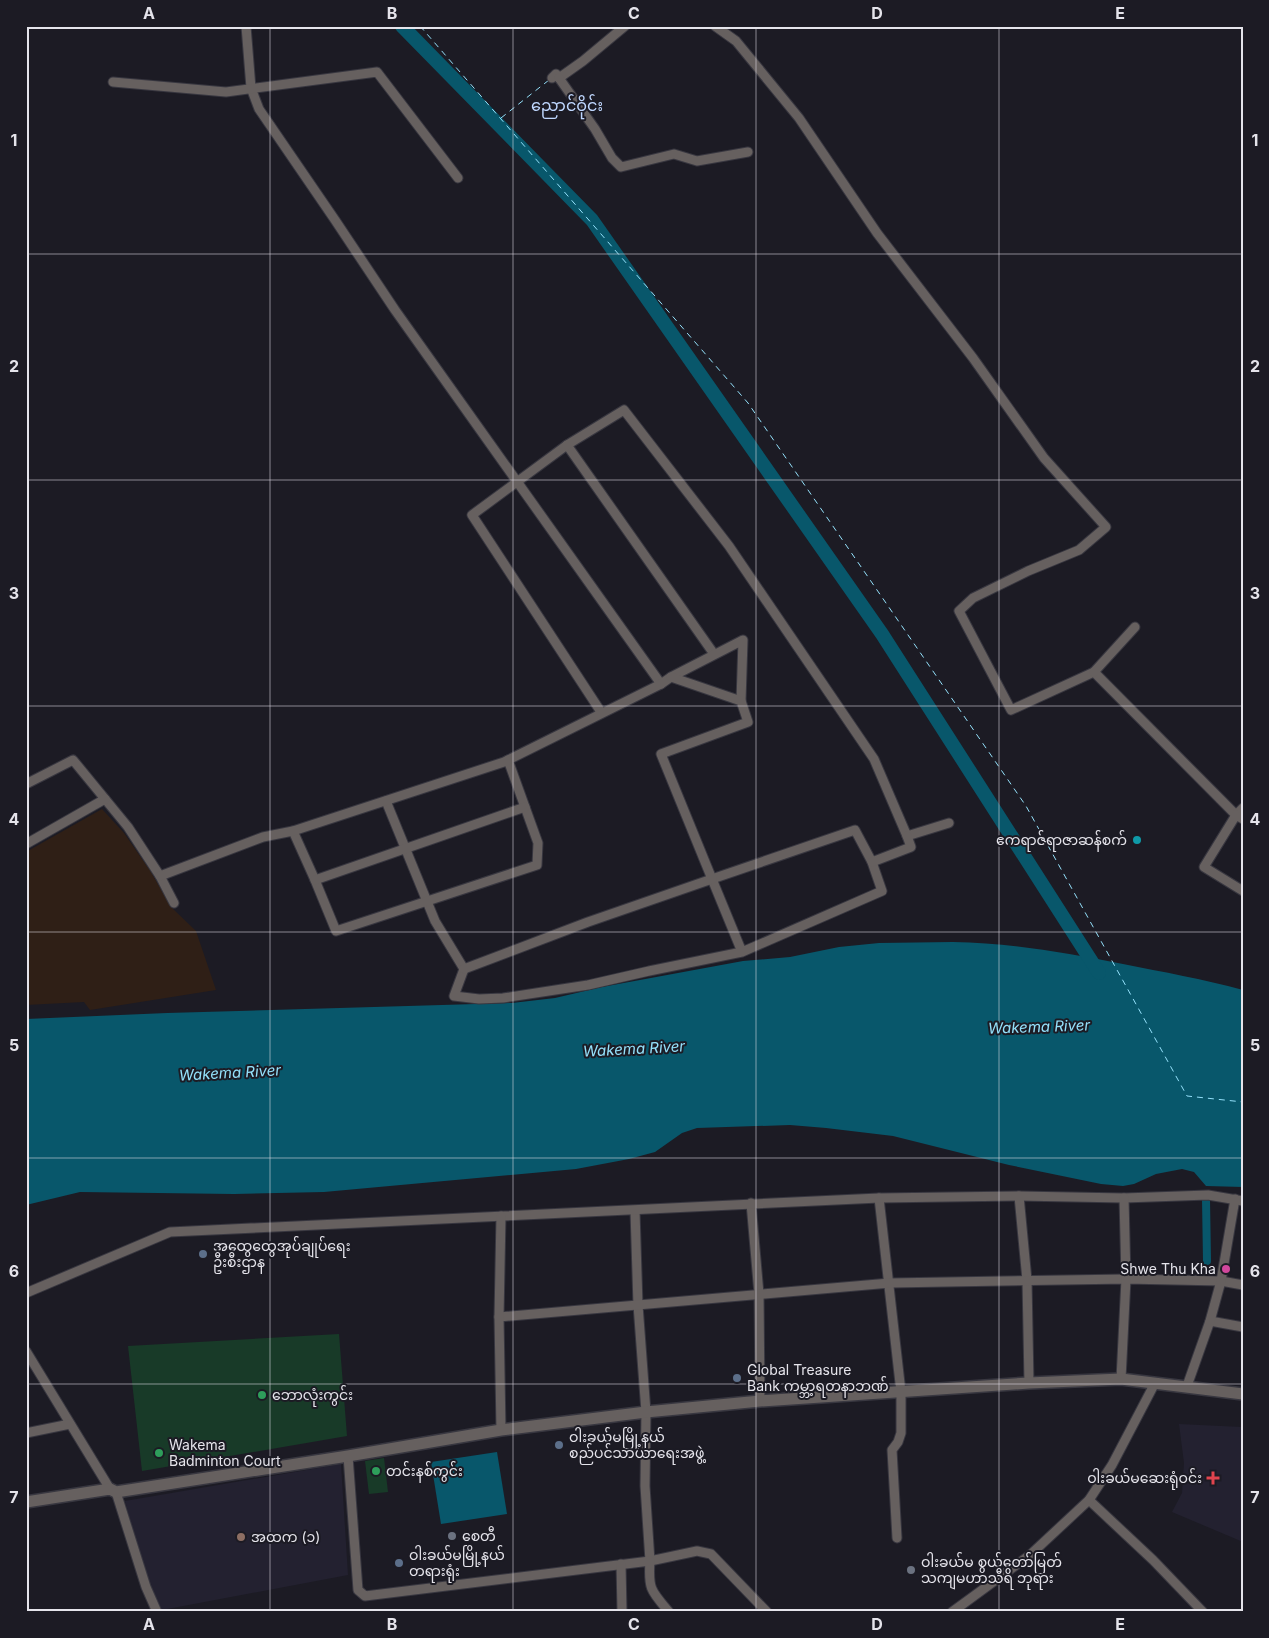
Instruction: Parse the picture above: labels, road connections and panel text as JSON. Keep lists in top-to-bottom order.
{
  "districts": ["ညောင်ဝိုင်း"],
  "water": ["Wakema River"],
  "places": {
    "other": [
      "ဧကရာဇ်ရာဇာဆန်စက်",
      "အထွေထွေအုပ်ချုပ်ရေး ဦးစီးဌာန",
      "Shwe Thu Kha",
      "Global Treasure Bank ကမ္ဘာ့ရတနာဘဏ်",
      "ဘောလုံးကွင်း",
      "ဝါးခယ်မမြို့နယ် စည်ပင်သာယာရေးအဖွဲ့",
      "Wakema Badminton Court",
      "တင်းနစ်ကွင်း",
      "စေတီ",
      "အထက (၁)",
      "ဝါးခယ်မမြို့နယ် တရားရုံး",
      "ဝါးခယ်မ စွယ်တော်မြတ် သကျမဟာသီရိ ဘုရား"
    ],
    "health": ["ဝါးခယ်မဆေးရုံဝင်း"]
  },
  "grid": {
    "columns": [
      "A",
      "B",
      "C",
      "D",
      "E"
    ],
    "rows": [
      "1",
      "2",
      "3",
      "4",
      "5",
      "6",
      "7"
    ]
  }
}
